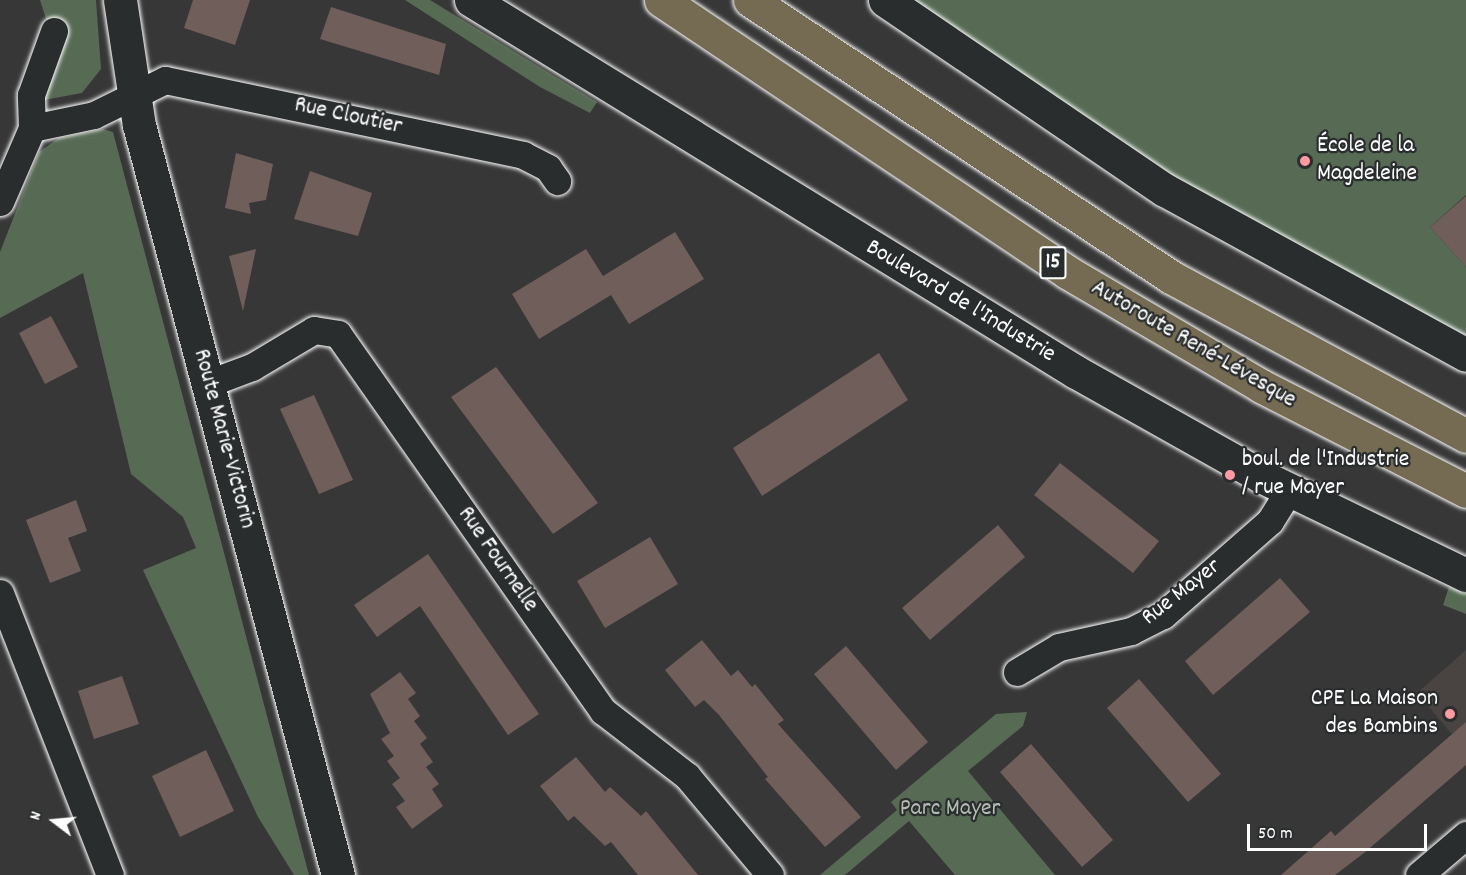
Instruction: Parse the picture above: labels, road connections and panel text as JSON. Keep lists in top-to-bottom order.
{
  "streets": {
    "highway": ["15", "Autoroute René-Lévesque"],
    "street": [
      "Rue Cloutier",
      "Boulevard de l'Industrie",
      "Route Marie-Victorin",
      "Rue Fournelle",
      "Rue Mayer"
    ]
  },
  "crossings": [
    ["Rue Cloutier", "Route Marie-Victorin"],
    ["Boulevard de l'Industrie", "Rue Mayer"],
    ["Route Marie-Victorin", "Rue Fournelle"]
  ],
  "parks": ["Parc Mayer"],
  "places": ["École de la Magdeleine", "boul. de l'Industrie / rue Mayer", "CPE La Maison des Bambins"],
  "scale_bar": "50 m",
  "north": "left"
}
